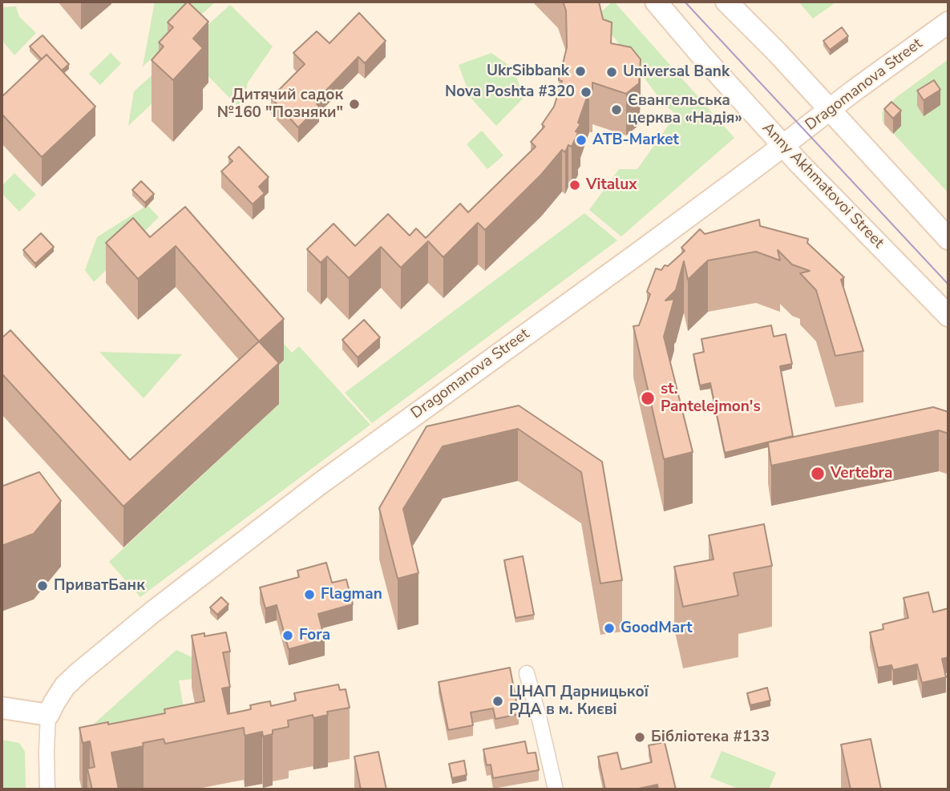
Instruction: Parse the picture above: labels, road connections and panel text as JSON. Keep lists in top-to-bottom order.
{
  "streets": {
    "street": ["Dragomanova Street", "Anny Akhmatovoi Street"]
  },
  "crossings": [
    ["Dragomanova Street", "Anny Akhmatovoi Street"]
  ],
  "places": [
    "UkrSibbank",
    "Universal Bank",
    "Nova Poshta #320",
    "Дитячий садок №160 \"Позняки\"",
    "Євангельська церква «Надія»",
    "ATB-Market",
    "Vitalux",
    "st. Pantelejmon's",
    "Vertebra",
    "ПриватБанк",
    "Flagman",
    "GoodMart",
    "Fora",
    "ЦНАП Дарницької РДА в м. Києві",
    "Бібліотека #133"
  ]
}
